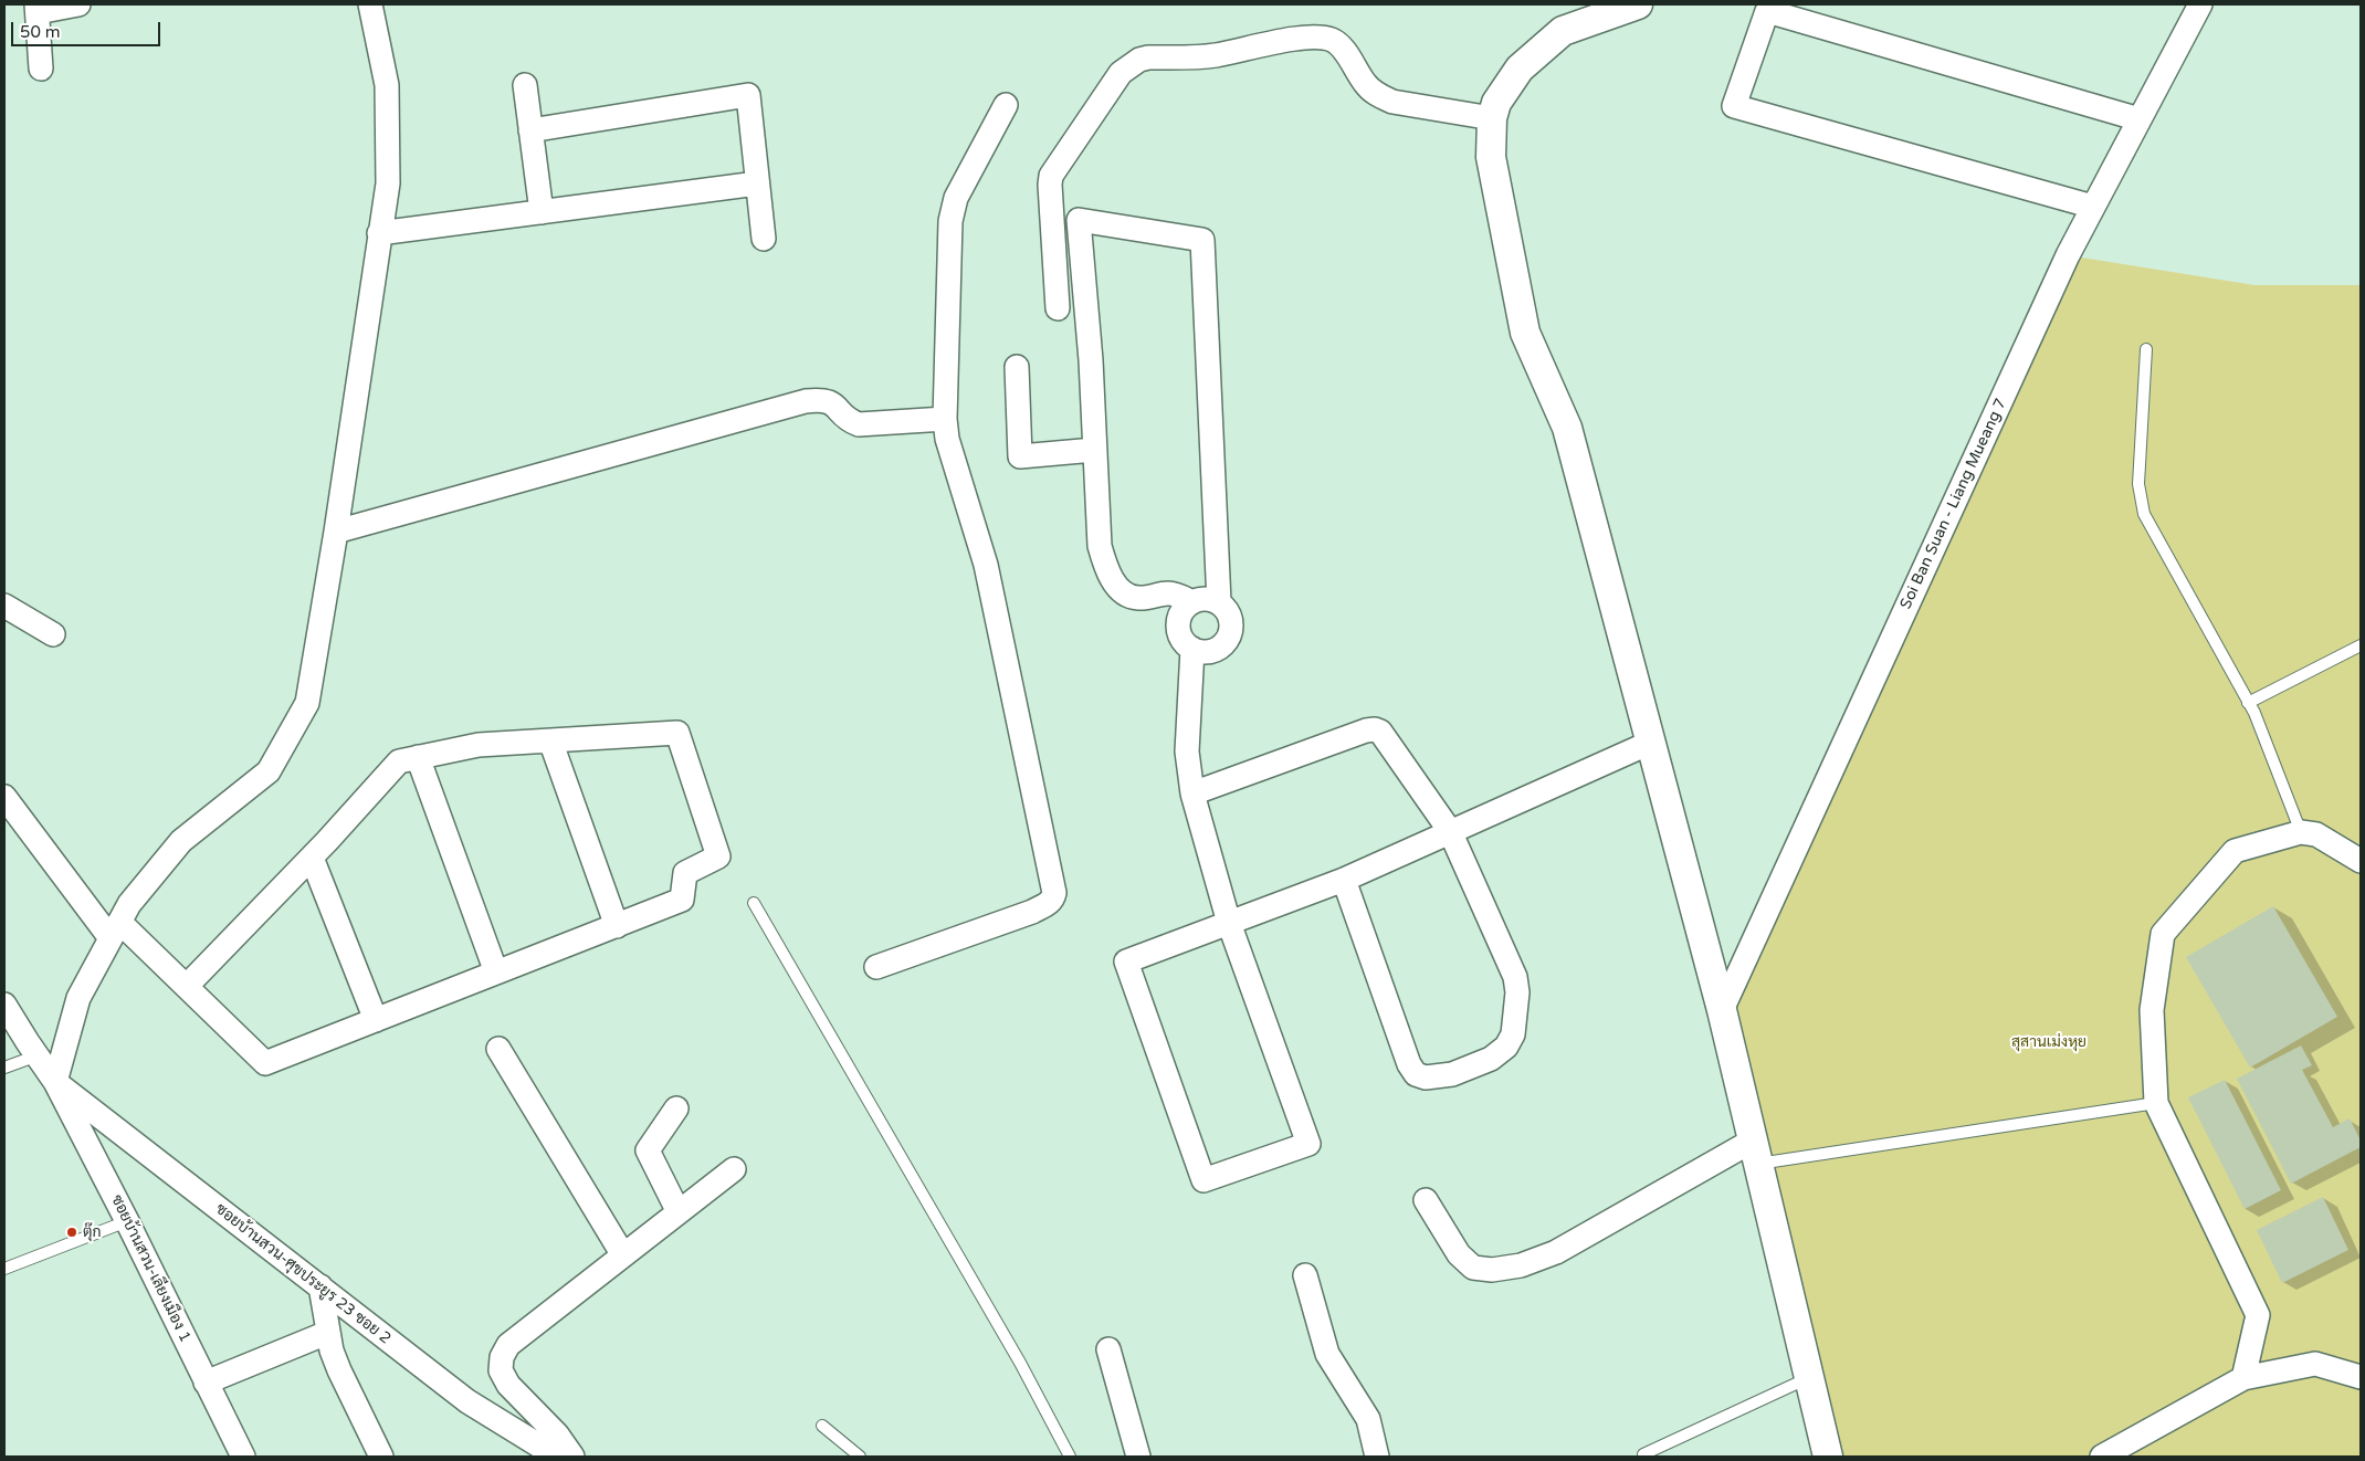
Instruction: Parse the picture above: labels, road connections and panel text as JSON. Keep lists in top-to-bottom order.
{
  "streets": {
    "street": ["Soi Ban Suan - Liang Mueang 7", "ซอยบ้านสวน-เลียงเมือง 1", "ซอยบ้านสวน-ศุขประยูร 23 ซอย 2"]
  },
  "crossings": [
    ["ซอยบ้านสวน-เลียงเมือง 1", "ซอยบ้านสวน-ศุขประยูร 23 ซอย 2"]
  ],
  "parks": ["สุสานเม่งหุย"],
  "places": ["ตุ๊ก"],
  "scale_bar": "50 m"
}
